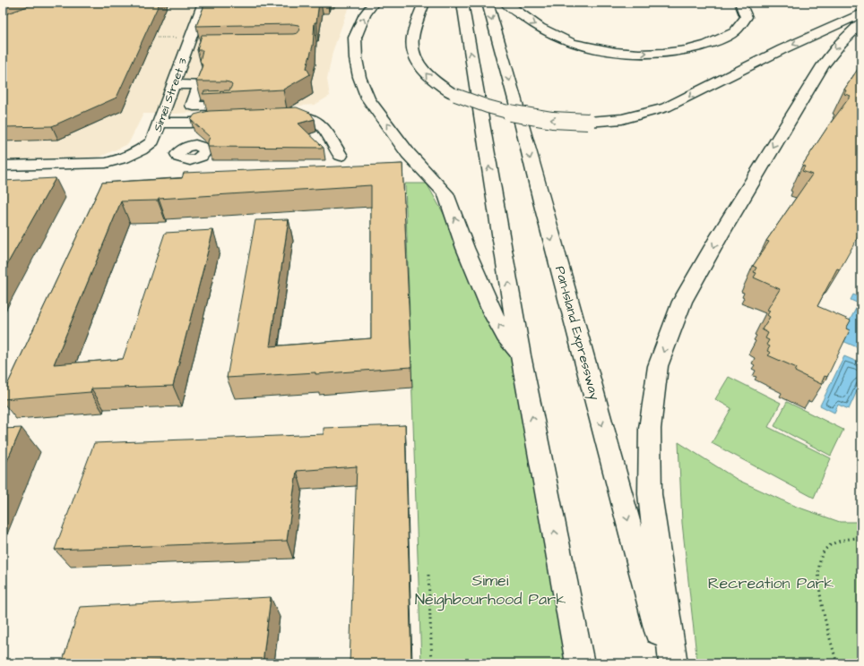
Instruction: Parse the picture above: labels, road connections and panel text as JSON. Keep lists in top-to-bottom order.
{
  "streets": {
    "highway": ["Pan-Island Expressway"],
    "street": ["Simei Street 3"]
  },
  "parks": ["Simei Neighbourhood Park", "Recreation Park"]
}
